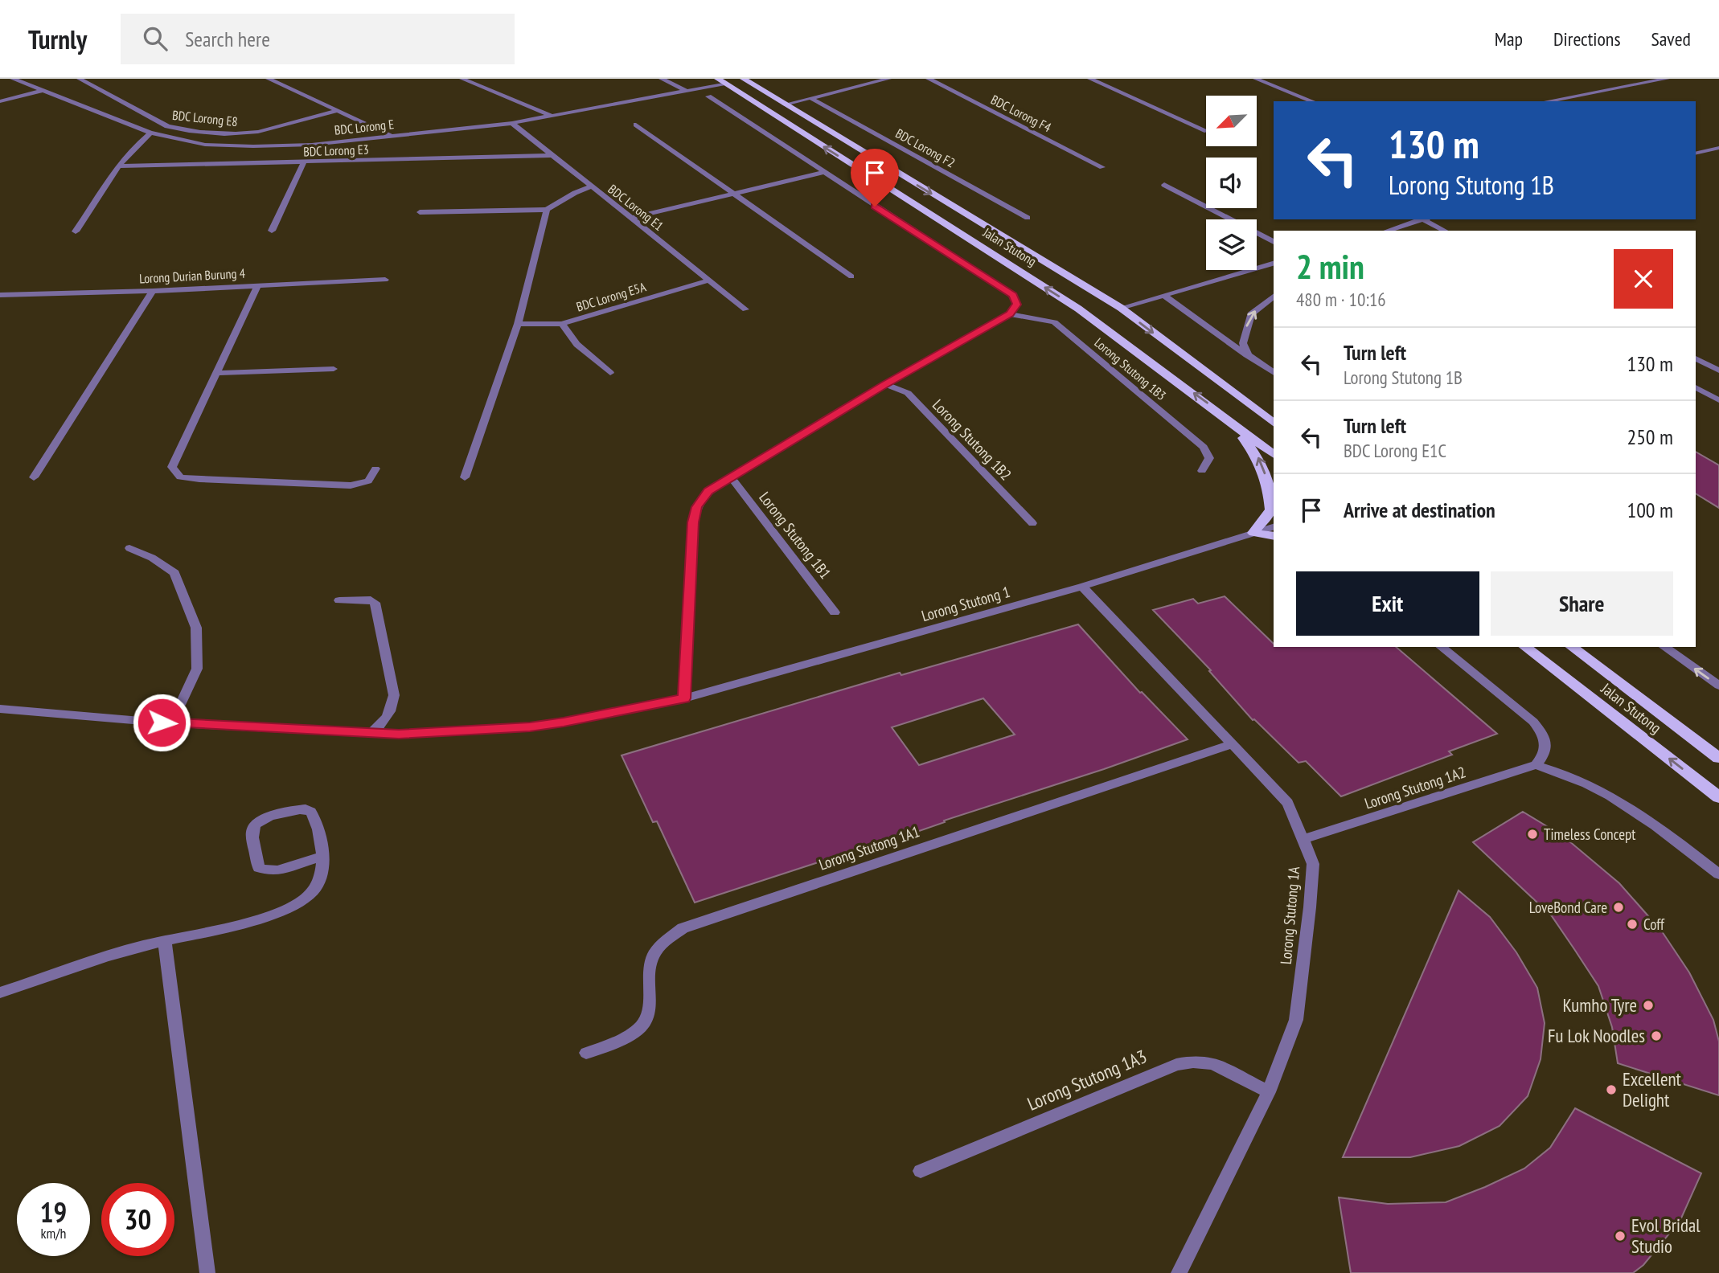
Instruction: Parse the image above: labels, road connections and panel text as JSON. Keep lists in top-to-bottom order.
{
  "streets": {
    "main road": ["Jalan Stutong"],
    "street": [
      "BDC Lorong F4",
      "BDC Lorong E8",
      "BDC Lorong E",
      "BDC Lorong F2",
      "BDC Lorong E3",
      "BDC Lorong E1",
      "Lorong Durian Burung 4",
      "BDC Lorong E5A",
      "Lorong Stutong 1B3",
      "Lorong Stutong 1B2",
      "Lorong Stutong 1B1",
      "Lorong Stutong 1",
      "Lorong Stutong 1A2",
      "Lorong Stutong 1A1",
      "Lorong Stutong 1A",
      "Lorong Stutong 1A3"
    ]
  },
  "crossings": [
    ["BDC Lorong E", "BDC Lorong E1"],
    ["BDC Lorong E", "Jalan Stutong"],
    ["BDC Lorong E3", "BDC Lorong E1"],
    ["BDC Lorong E1", "BDC Lorong E5A"],
    ["Lorong Stutong 1", "Lorong Stutong 1A"],
    ["Lorong Stutong 1A2", "Lorong Stutong 1A"],
    ["Lorong Stutong 1A1", "Lorong Stutong 1A"],
    ["Lorong Stutong 1A", "Lorong Stutong 1A3"]
  ],
  "places": [
    "Timeless Concept",
    "LoveBond Care",
    "Coff",
    "Kumho Tyre",
    "Fu Lok Noodles",
    "Excellent Delight",
    "Evol Bridal Studio"
  ],
  "north": "bottom left",
  "page": {
    "header": "Turnly",
    "search": "Search here",
    "nav": ["Map", "Directions", "Saved"],
    "turn": ["130 m", "Lorong Stutong 1B"],
    "heading": ["2 min", "480 m · 10:16"],
    "list": [
      {
        "name": "Turn left",
        "note": "Lorong Stutong 1B",
        "value": "130 m"
      },
      {
        "name": "Turn left",
        "note": "BDC Lorong E1C",
        "value": "250 m"
      },
      {
        "name": "Arrive at destination",
        "value": "100 m"
      }
    ],
    "buttons": ["Exit", "Share"],
    "speed": "19 km/h",
    "limit": "30"
  }
}
